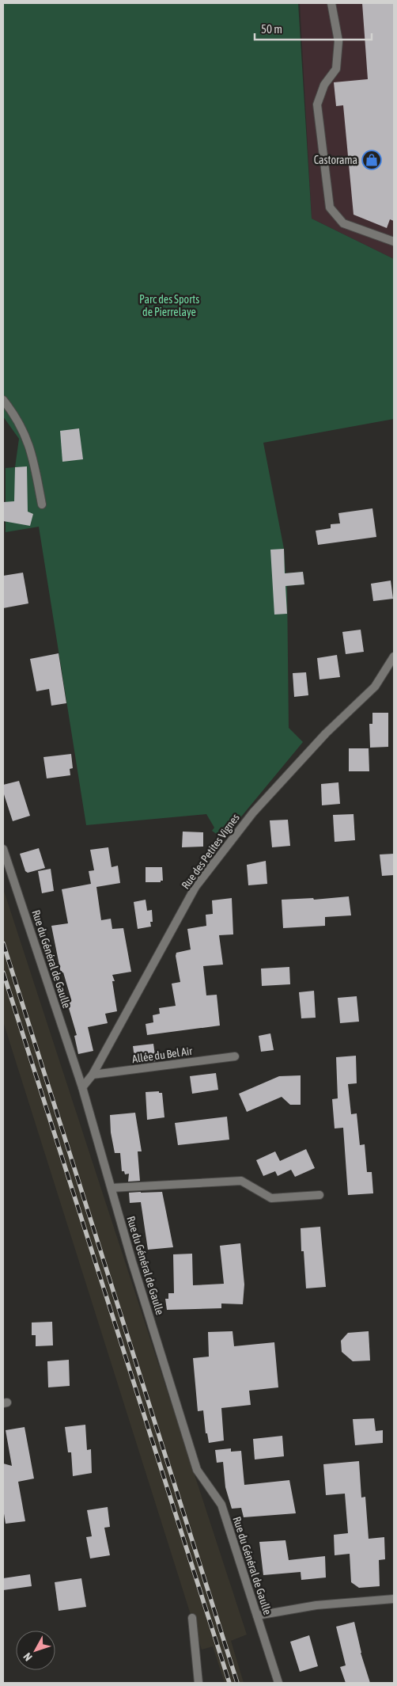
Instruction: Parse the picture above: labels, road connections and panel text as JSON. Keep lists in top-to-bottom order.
{
  "streets": {
    "street": ["Rue des Petites Vignes", "Rue du Général de Gaulle", "Allée du Bel Air"]
  },
  "crossings": [
    ["Rue des Petites Vignes", "Rue du Général de Gaulle"],
    ["Rue des Petites Vignes", "Allée du Bel Air"]
  ],
  "parks": ["Parc des Sports de Pierrelaye"],
  "places": {
    "shop": ["Castorama"]
  },
  "scale_bar": "50 m",
  "north": "bottom left"
}
